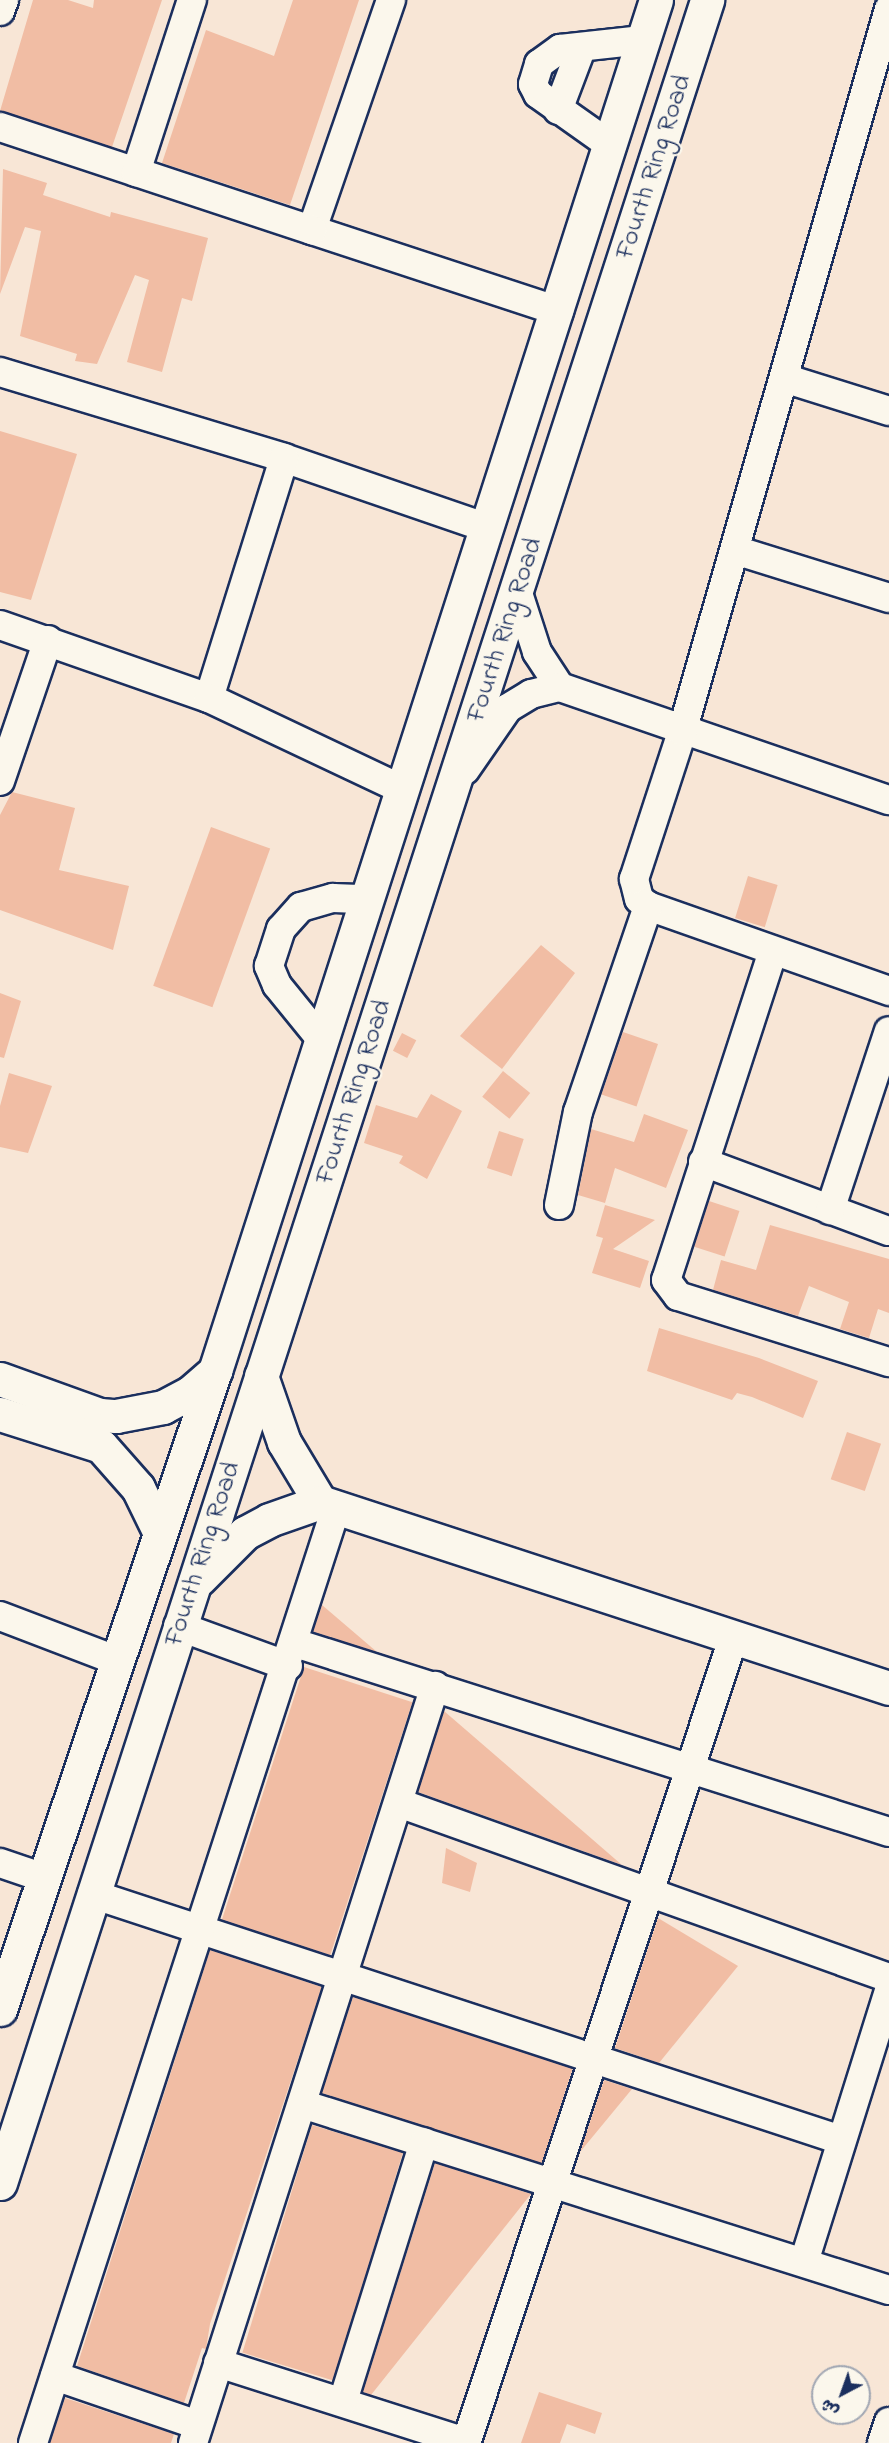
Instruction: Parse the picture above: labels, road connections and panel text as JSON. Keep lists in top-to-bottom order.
{
  "streets": {
    "main road": ["Fourth Ring Road"]
  },
  "north": "bottom left"
}
